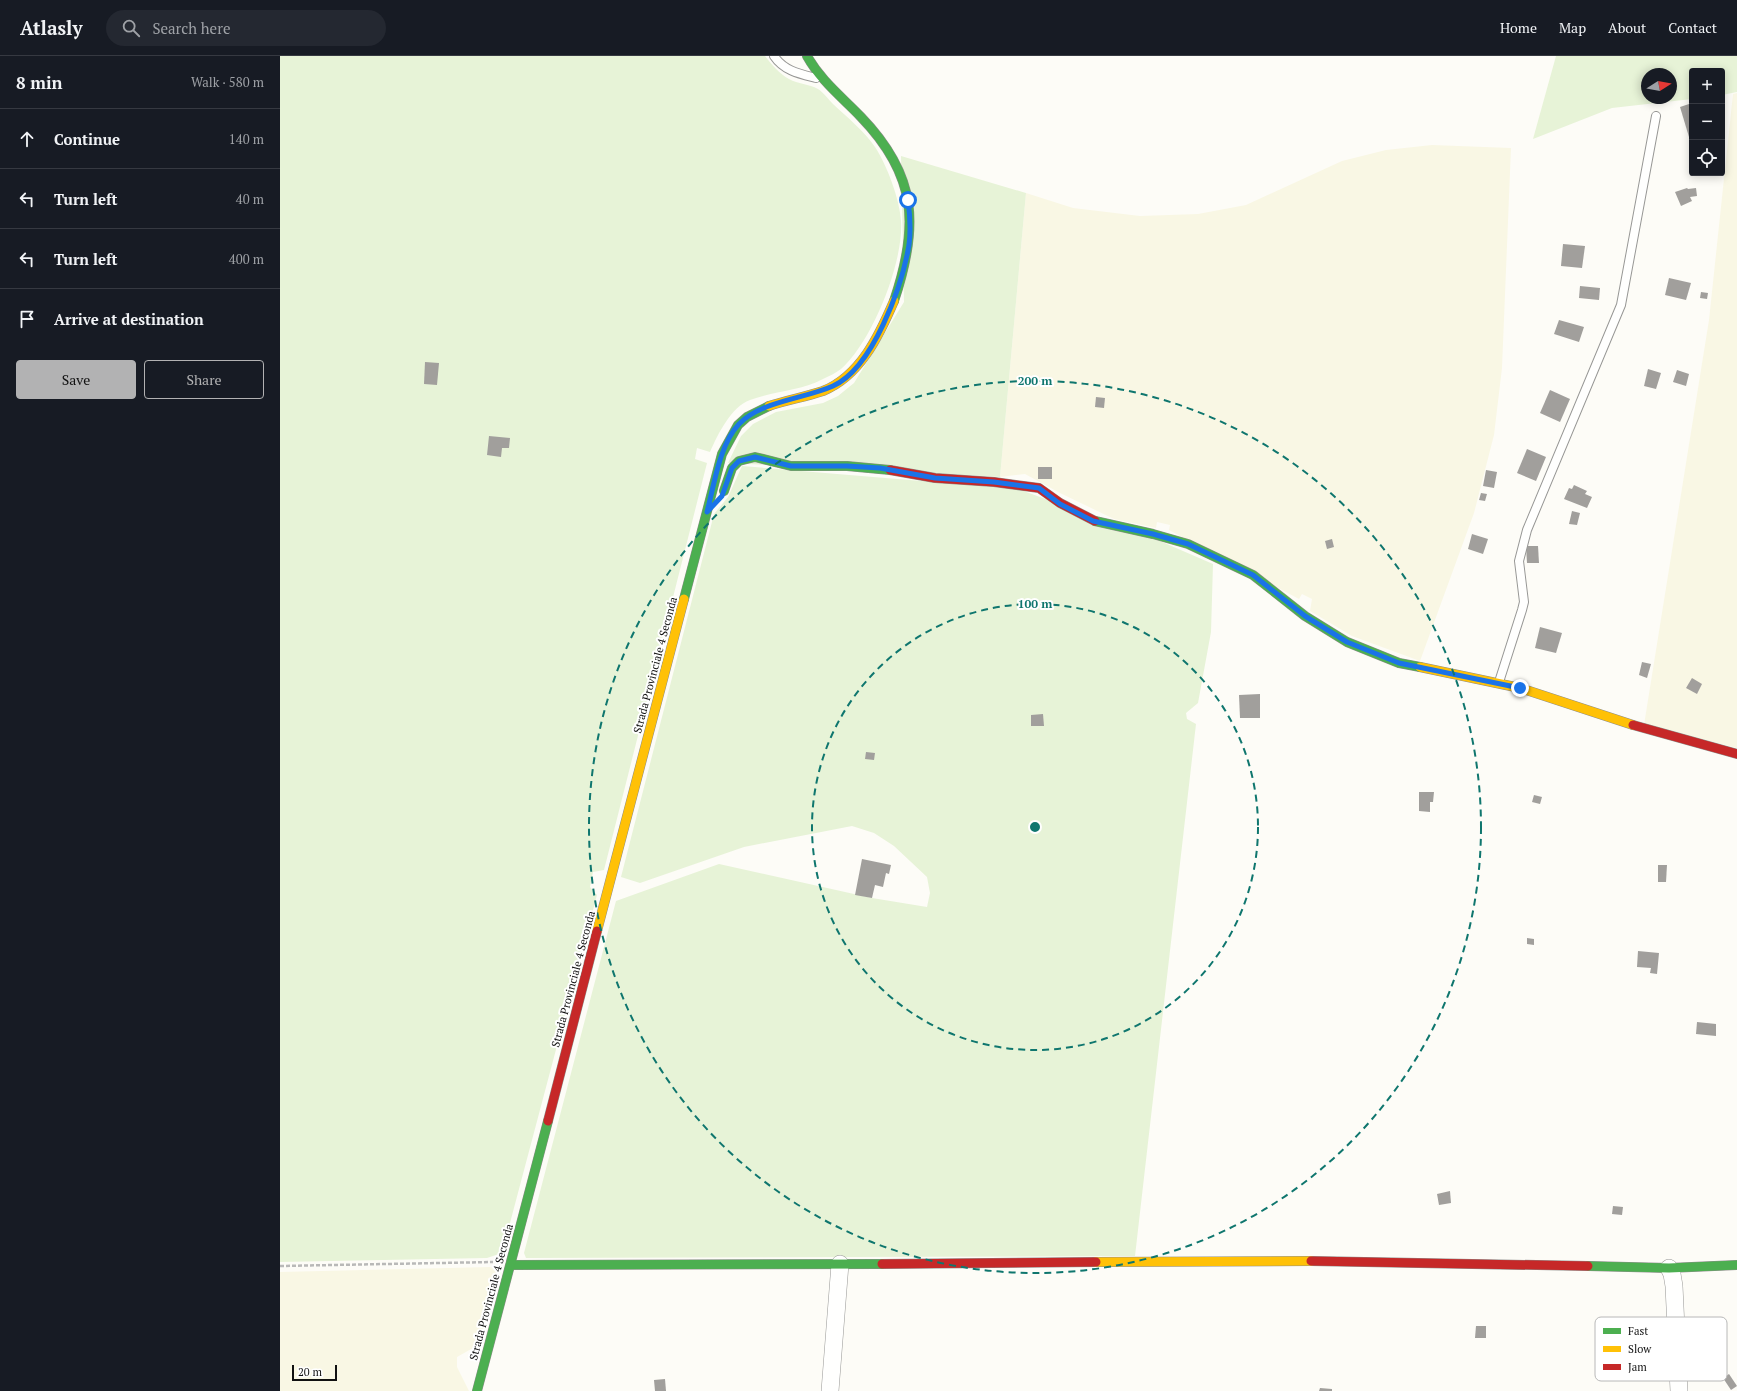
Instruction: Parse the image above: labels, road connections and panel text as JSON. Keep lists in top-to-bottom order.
{
  "streets": {
    "street": ["Strada Provinciale 4 Seconda"]
  },
  "legend": ["Fast", "Slow", "Jam"],
  "scale_bar": "20 m",
  "north": "right",
  "page": {
    "header": "Atlasly",
    "search": "Search here",
    "nav": [
      "Home",
      "Map",
      "About",
      "Contact"
    ],
    "heading": ["8 min", "Walk · 580 m"],
    "map_buttons": ["+", "−"],
    "list": [
      ["Continue", "140 m"],
      ["Turn left", "40 m"],
      ["Turn left", "400 m"],
      "Arrive at destination"
    ],
    "buttons": ["Save", "Share"],
    "scale": "20 m"
  },
  "rings": ["200 m", "100 m"]
}
